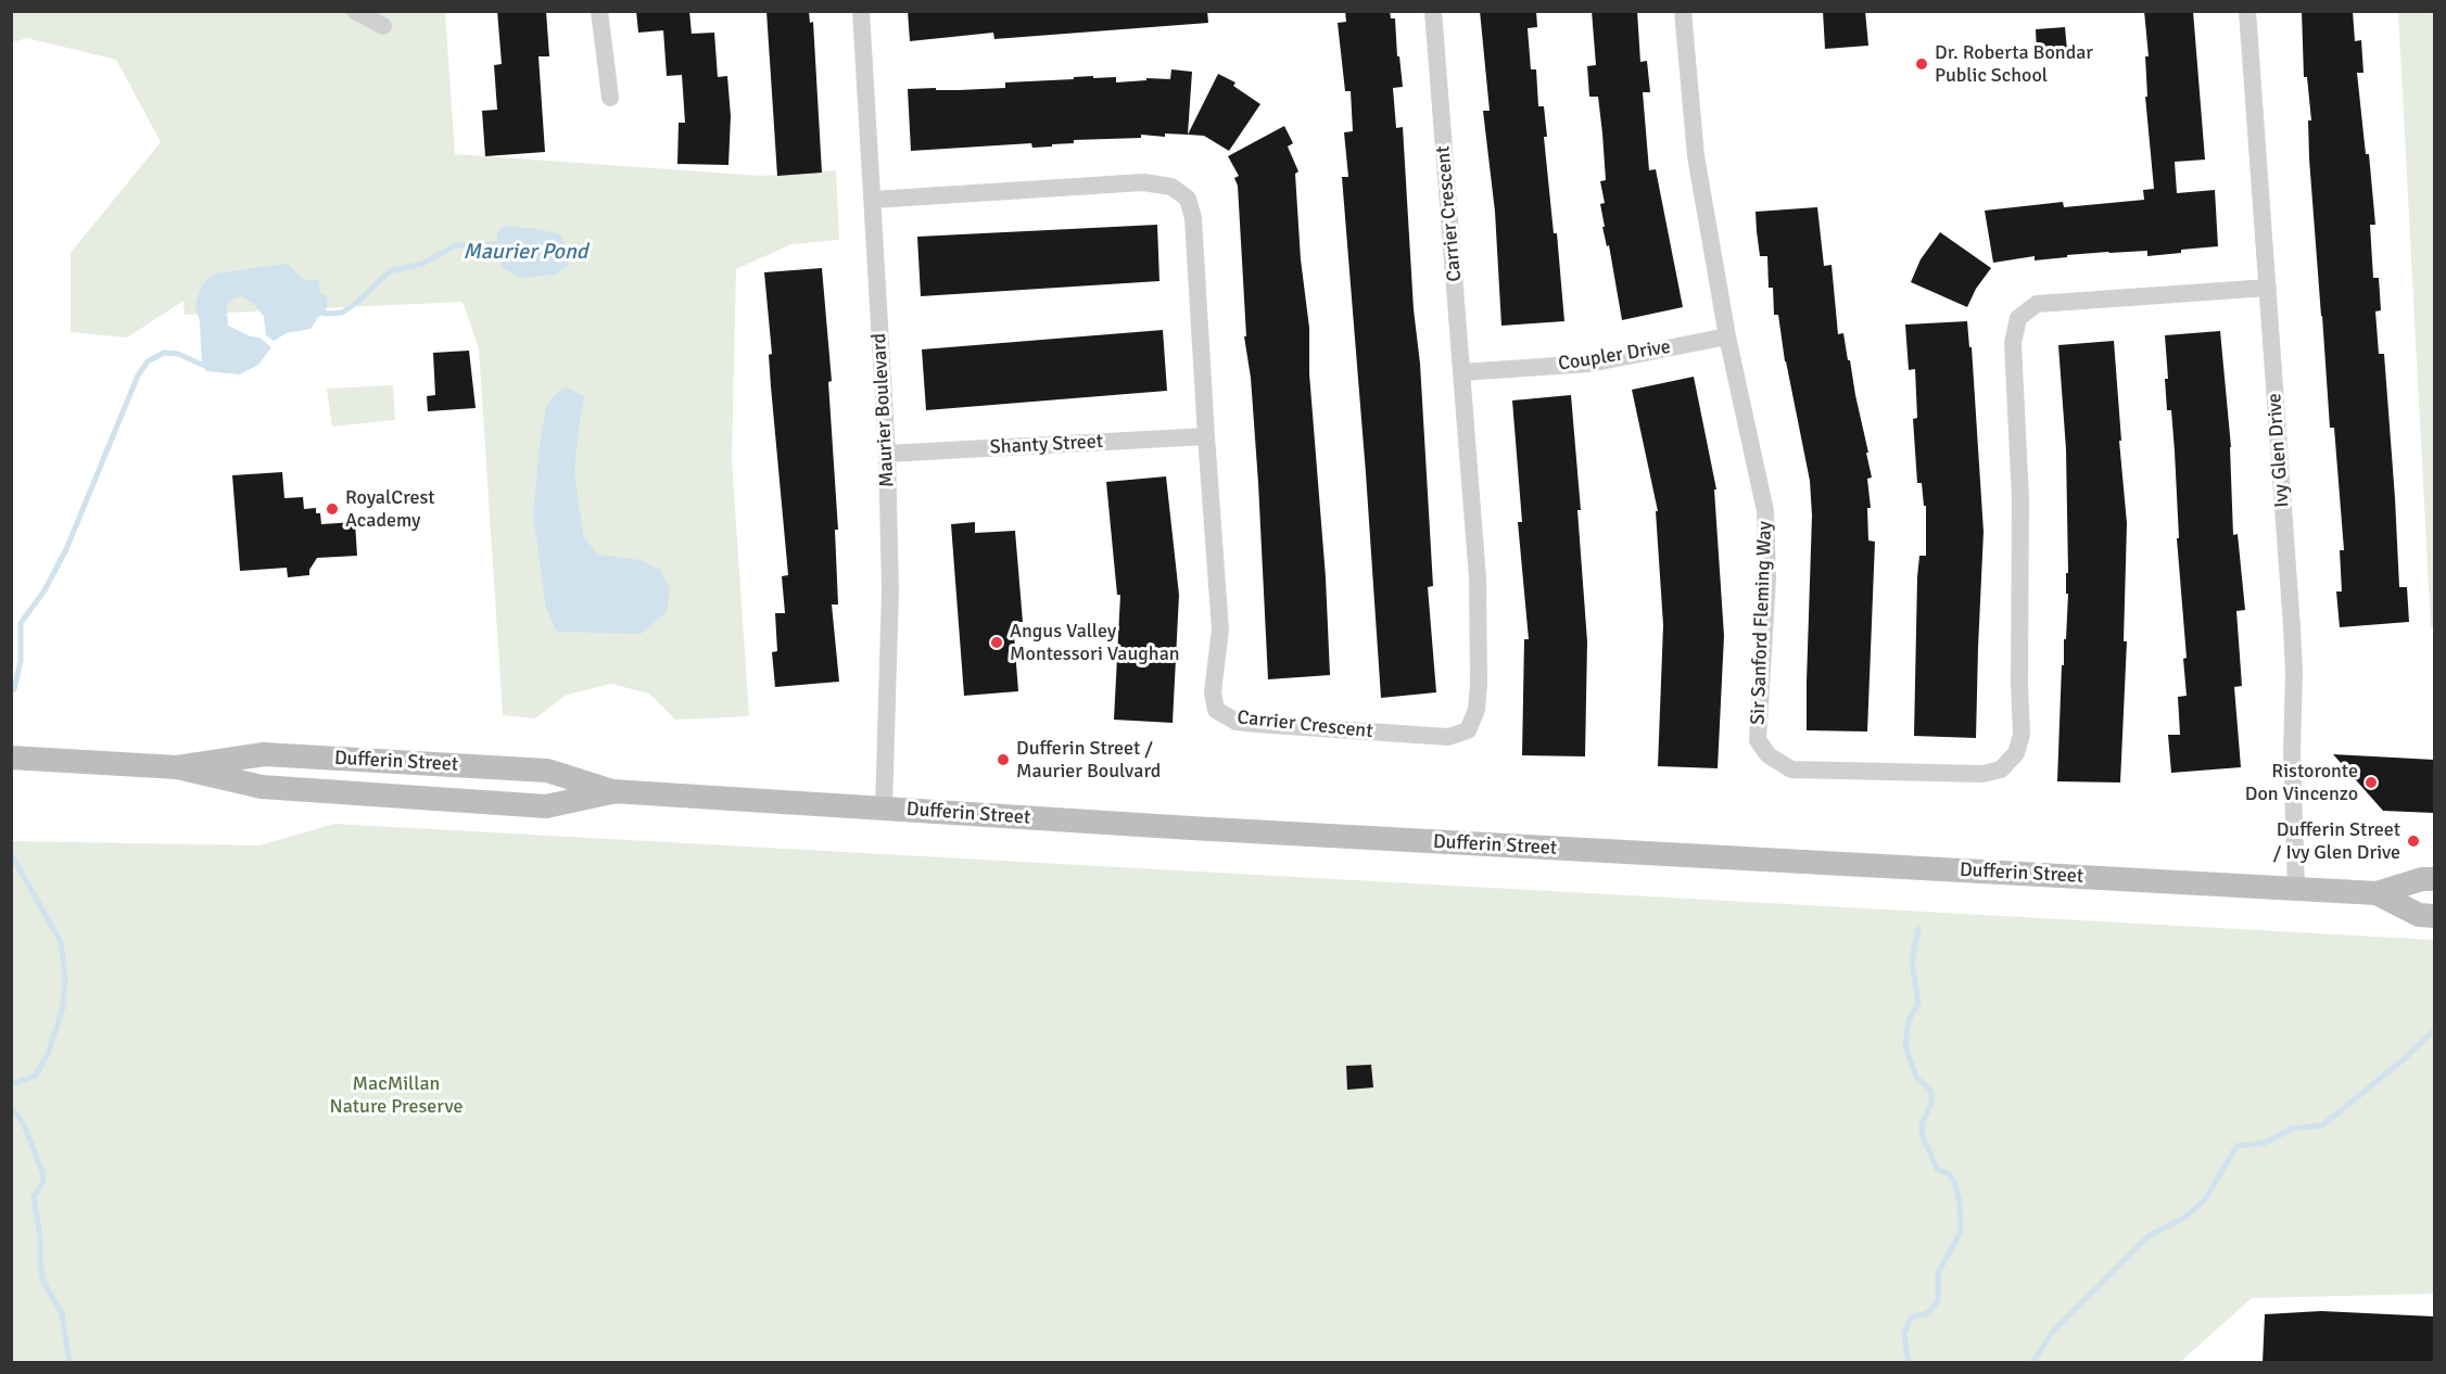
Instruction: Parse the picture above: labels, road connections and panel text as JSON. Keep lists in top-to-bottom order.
{
  "streets": {
    "main road": ["Dufferin Street"],
    "street": [
      "Carrier Crescent",
      "Coupler Drive",
      "Maurier Boulevard",
      "Shanty Street",
      "Ivy Glen Drive",
      "Sir Sanford Fleming Way"
    ]
  },
  "crossings": [
    ["Carrier Crescent", "Coupler Drive"],
    ["Carrier Crescent", "Maurier Boulevard"],
    ["Carrier Crescent", "Shanty Street"],
    ["Coupler Drive", "Sir Sanford Fleming Way"],
    ["Maurier Boulevard", "Shanty Street"],
    ["Maurier Boulevard", "Dufferin Street"],
    ["Ivy Glen Drive", "Sir Sanford Fleming Way"],
    ["Ivy Glen Drive", "Dufferin Street"]
  ],
  "water": ["Maurier Pond"],
  "parks": ["MacMillan Nature Preserve"],
  "places": [
    "Dr. Roberta Bondar Public School",
    "RoyalCrest Academy",
    "Angus Valley Montessori Vaughan",
    "Dufferin Street / Maurier Boulvard",
    "Ristoronte Don Vincenzo",
    "Dufferin Street / Ivy Glen Drive"
  ]
}
